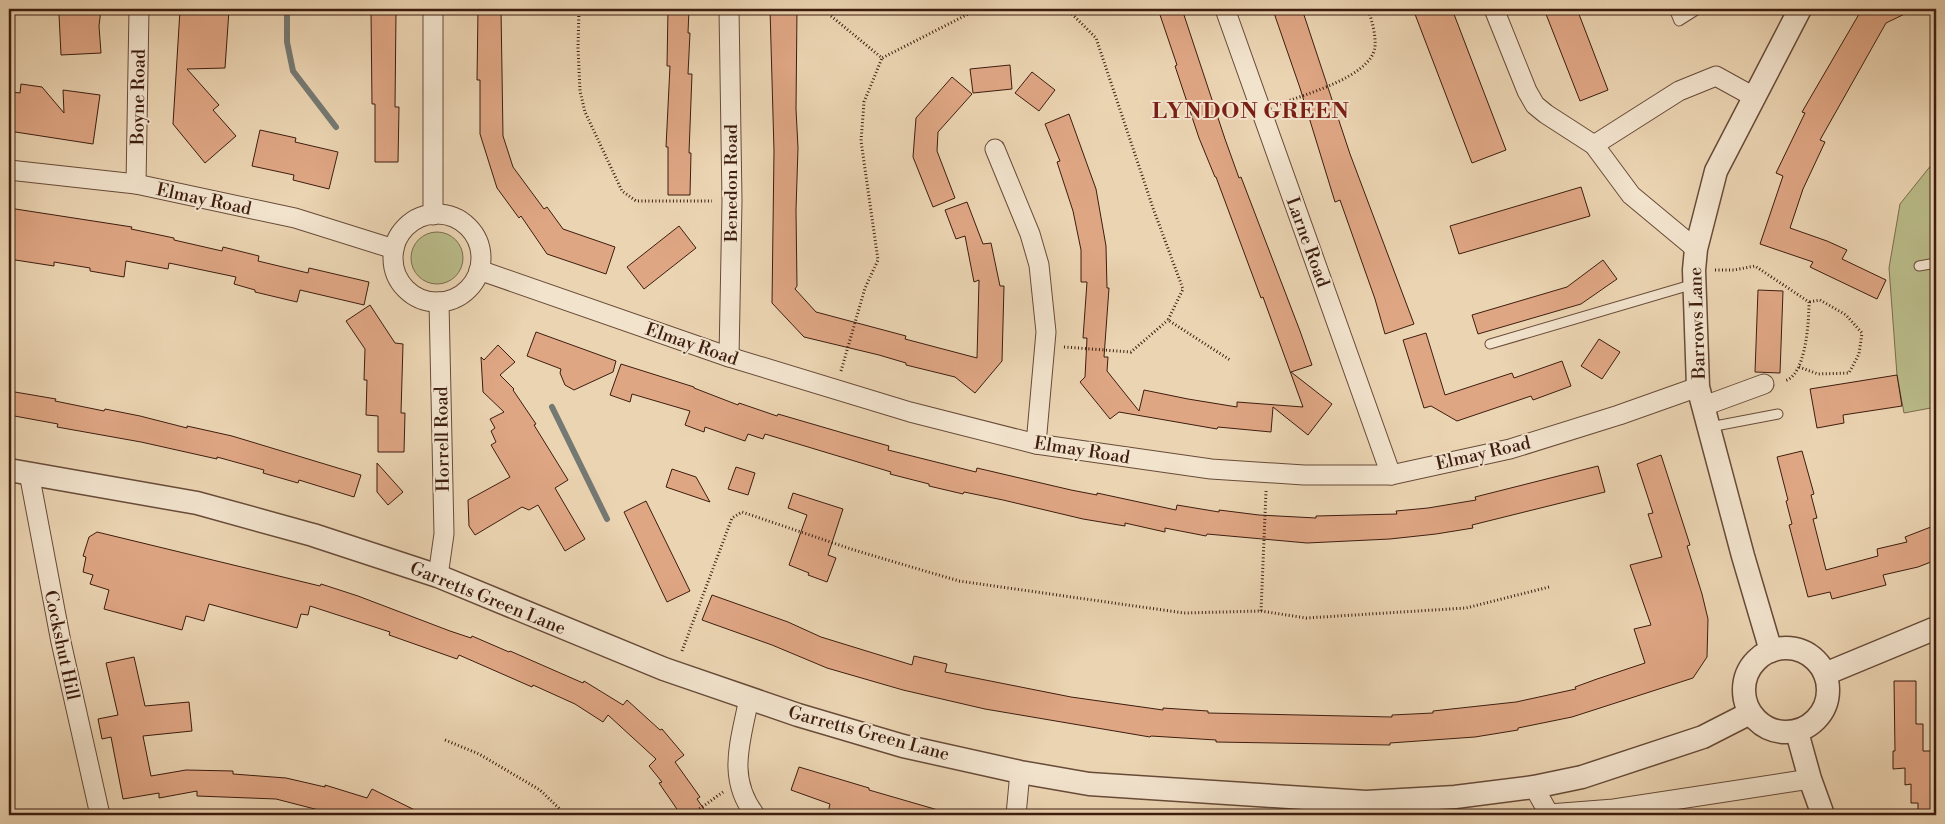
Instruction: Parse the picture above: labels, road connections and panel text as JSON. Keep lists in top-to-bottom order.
{
  "streets": {
    "street": [
      "Boyne Road",
      "Benedon Road",
      "Elmay Road",
      "Larne Road",
      "Barrows Lane",
      "Horrell Road",
      "Garretts Green Lane",
      "Cockshut Hill"
    ]
  },
  "crossings": [
    ["Boyne Road", "Elmay Road"],
    ["Benedon Road", "Elmay Road"],
    ["Elmay Road", "Larne Road"],
    ["Elmay Road", "Barrows Lane"],
    ["Elmay Road", "Horrell Road"],
    ["Barrows Lane", "Garretts Green Lane"],
    ["Horrell Road", "Garretts Green Lane"],
    ["Garretts Green Lane", "Cockshut Hill"]
  ],
  "districts": ["LYNDON GREEN"]
}
